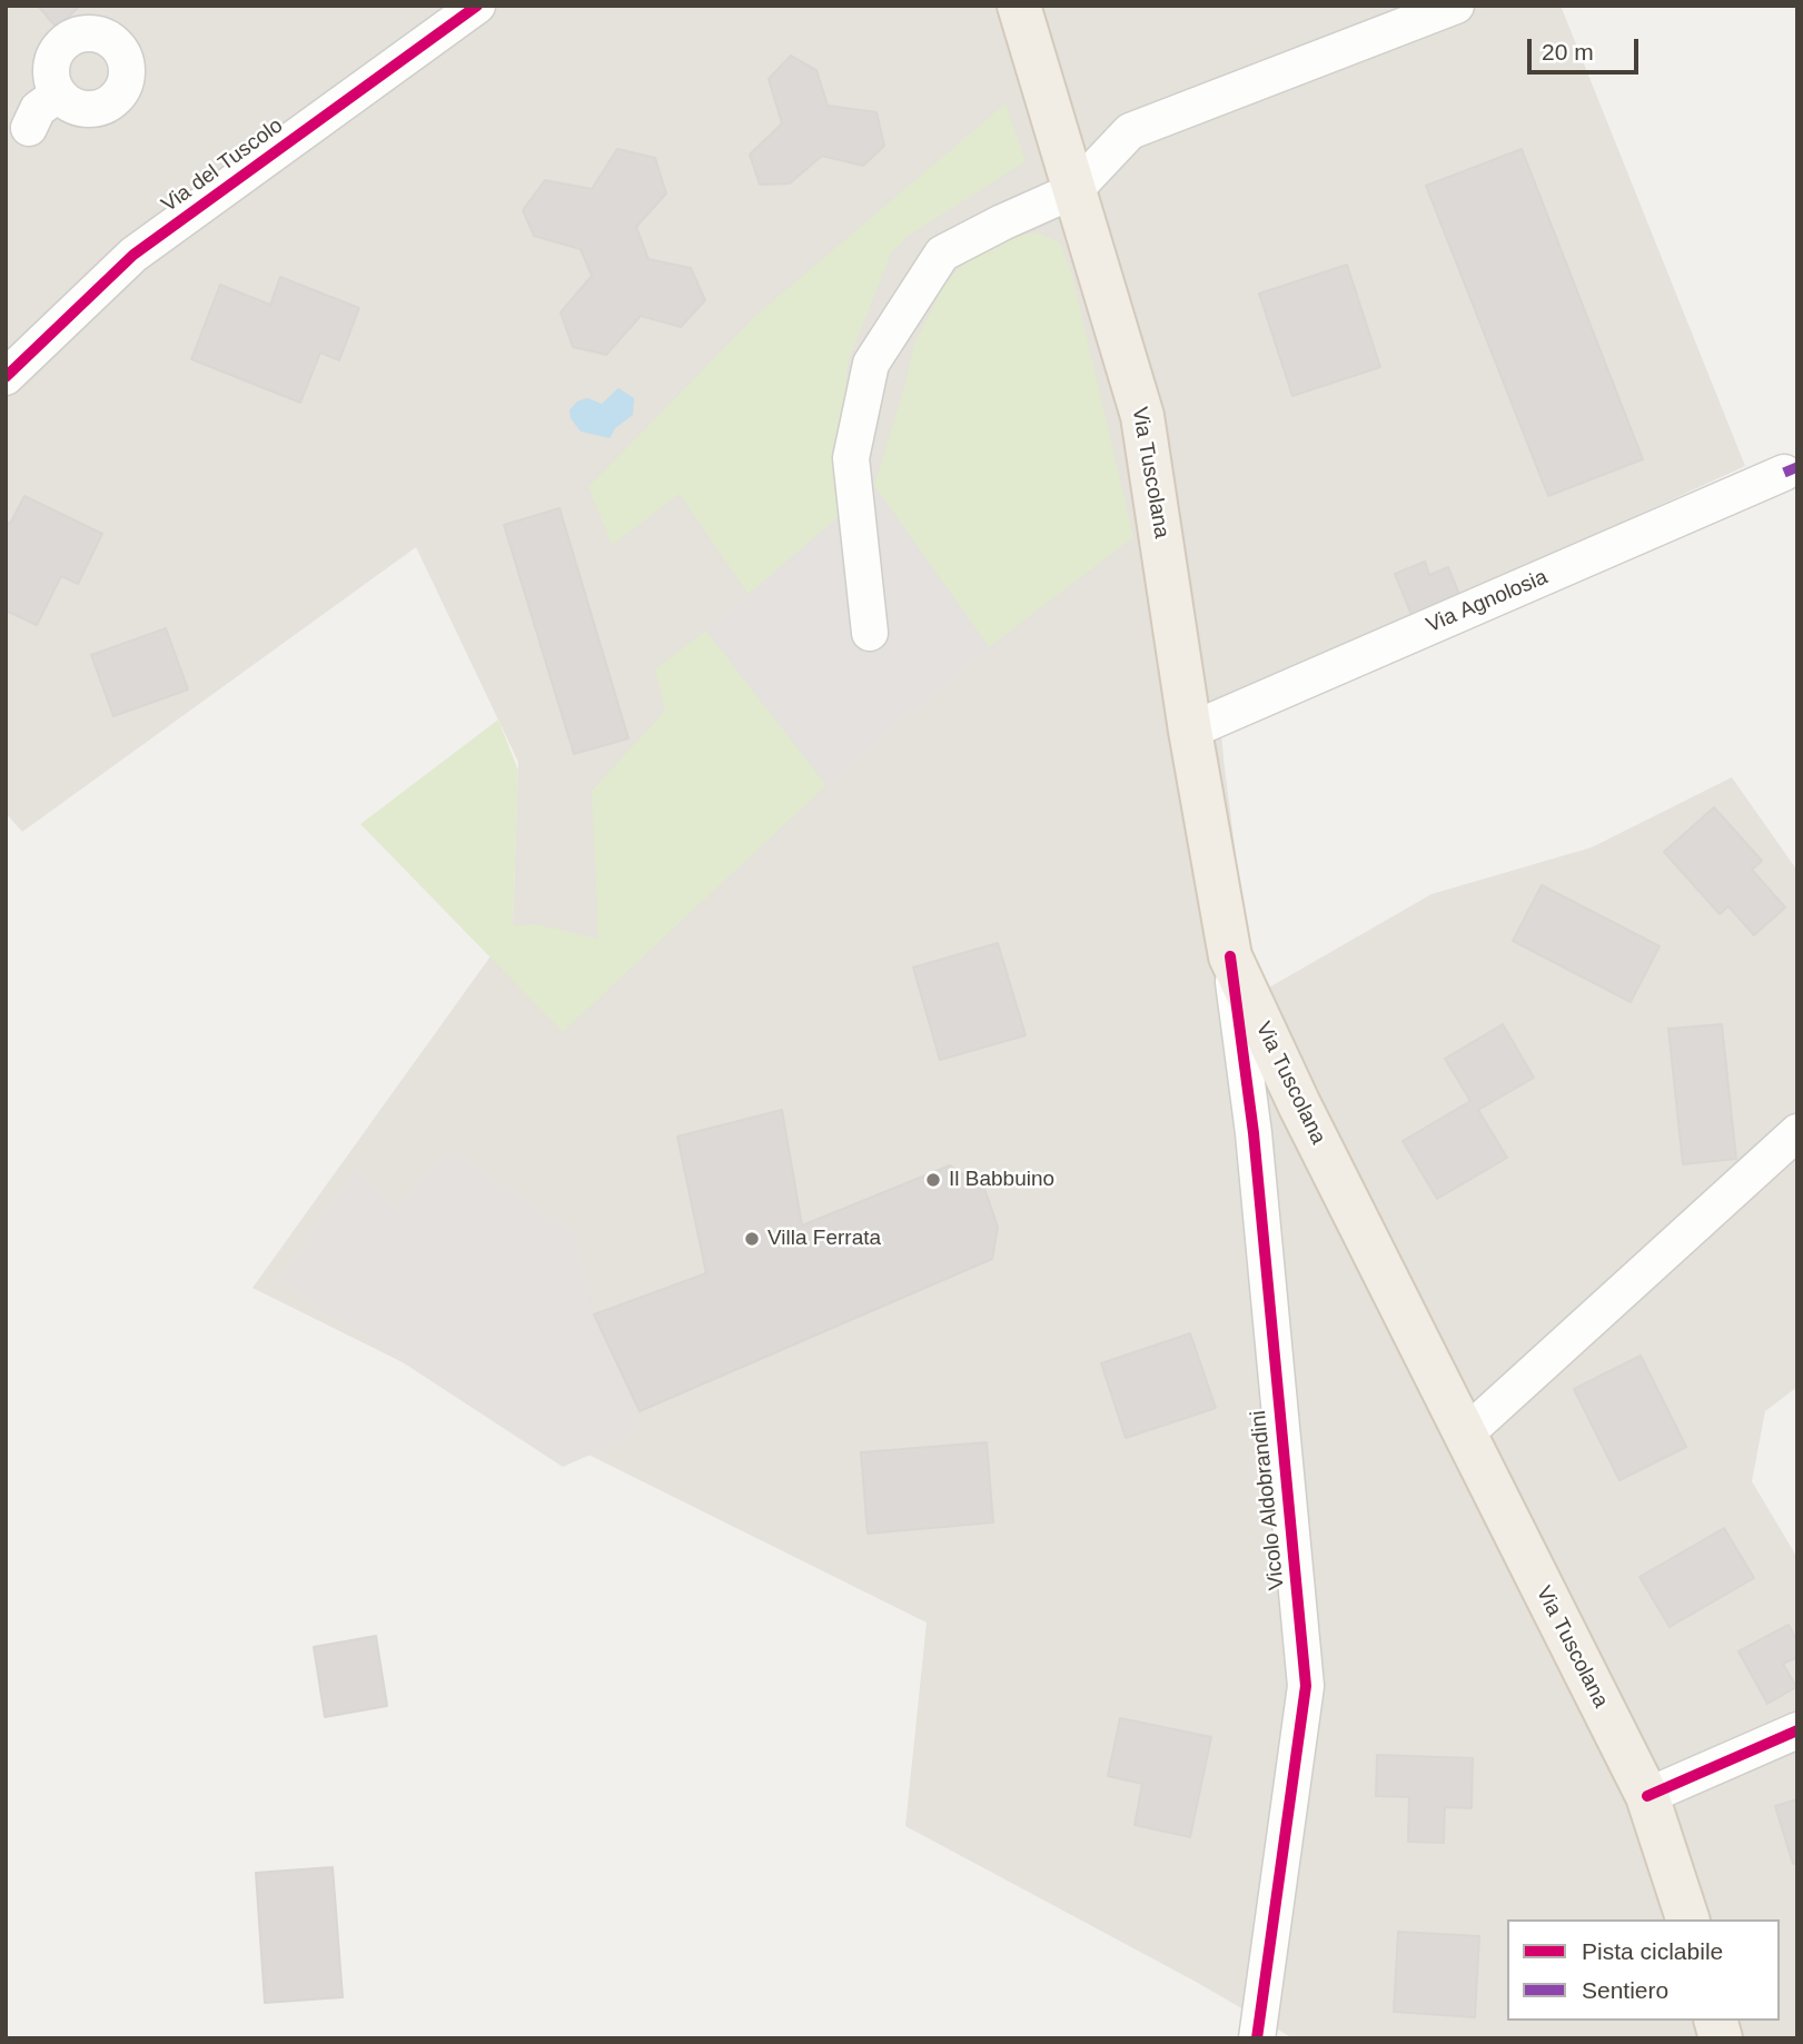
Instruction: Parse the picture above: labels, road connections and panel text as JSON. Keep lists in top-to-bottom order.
{
  "streets": {
    "main road": ["Via Tuscolana"],
    "street": ["Via del Tuscolo", "Via Agnolosia", "Vicolo Aldobrandini"]
  },
  "crossings": [
    ["Via Tuscolana", "Via Agnolosia"],
    ["Via Tuscolana", "Vicolo Aldobrandini"]
  ],
  "places": ["Il Babbuino", "Villa Ferrata"],
  "legend": ["Pista ciclabile", "Sentiero"],
  "scale_bar": "20 m"
}
